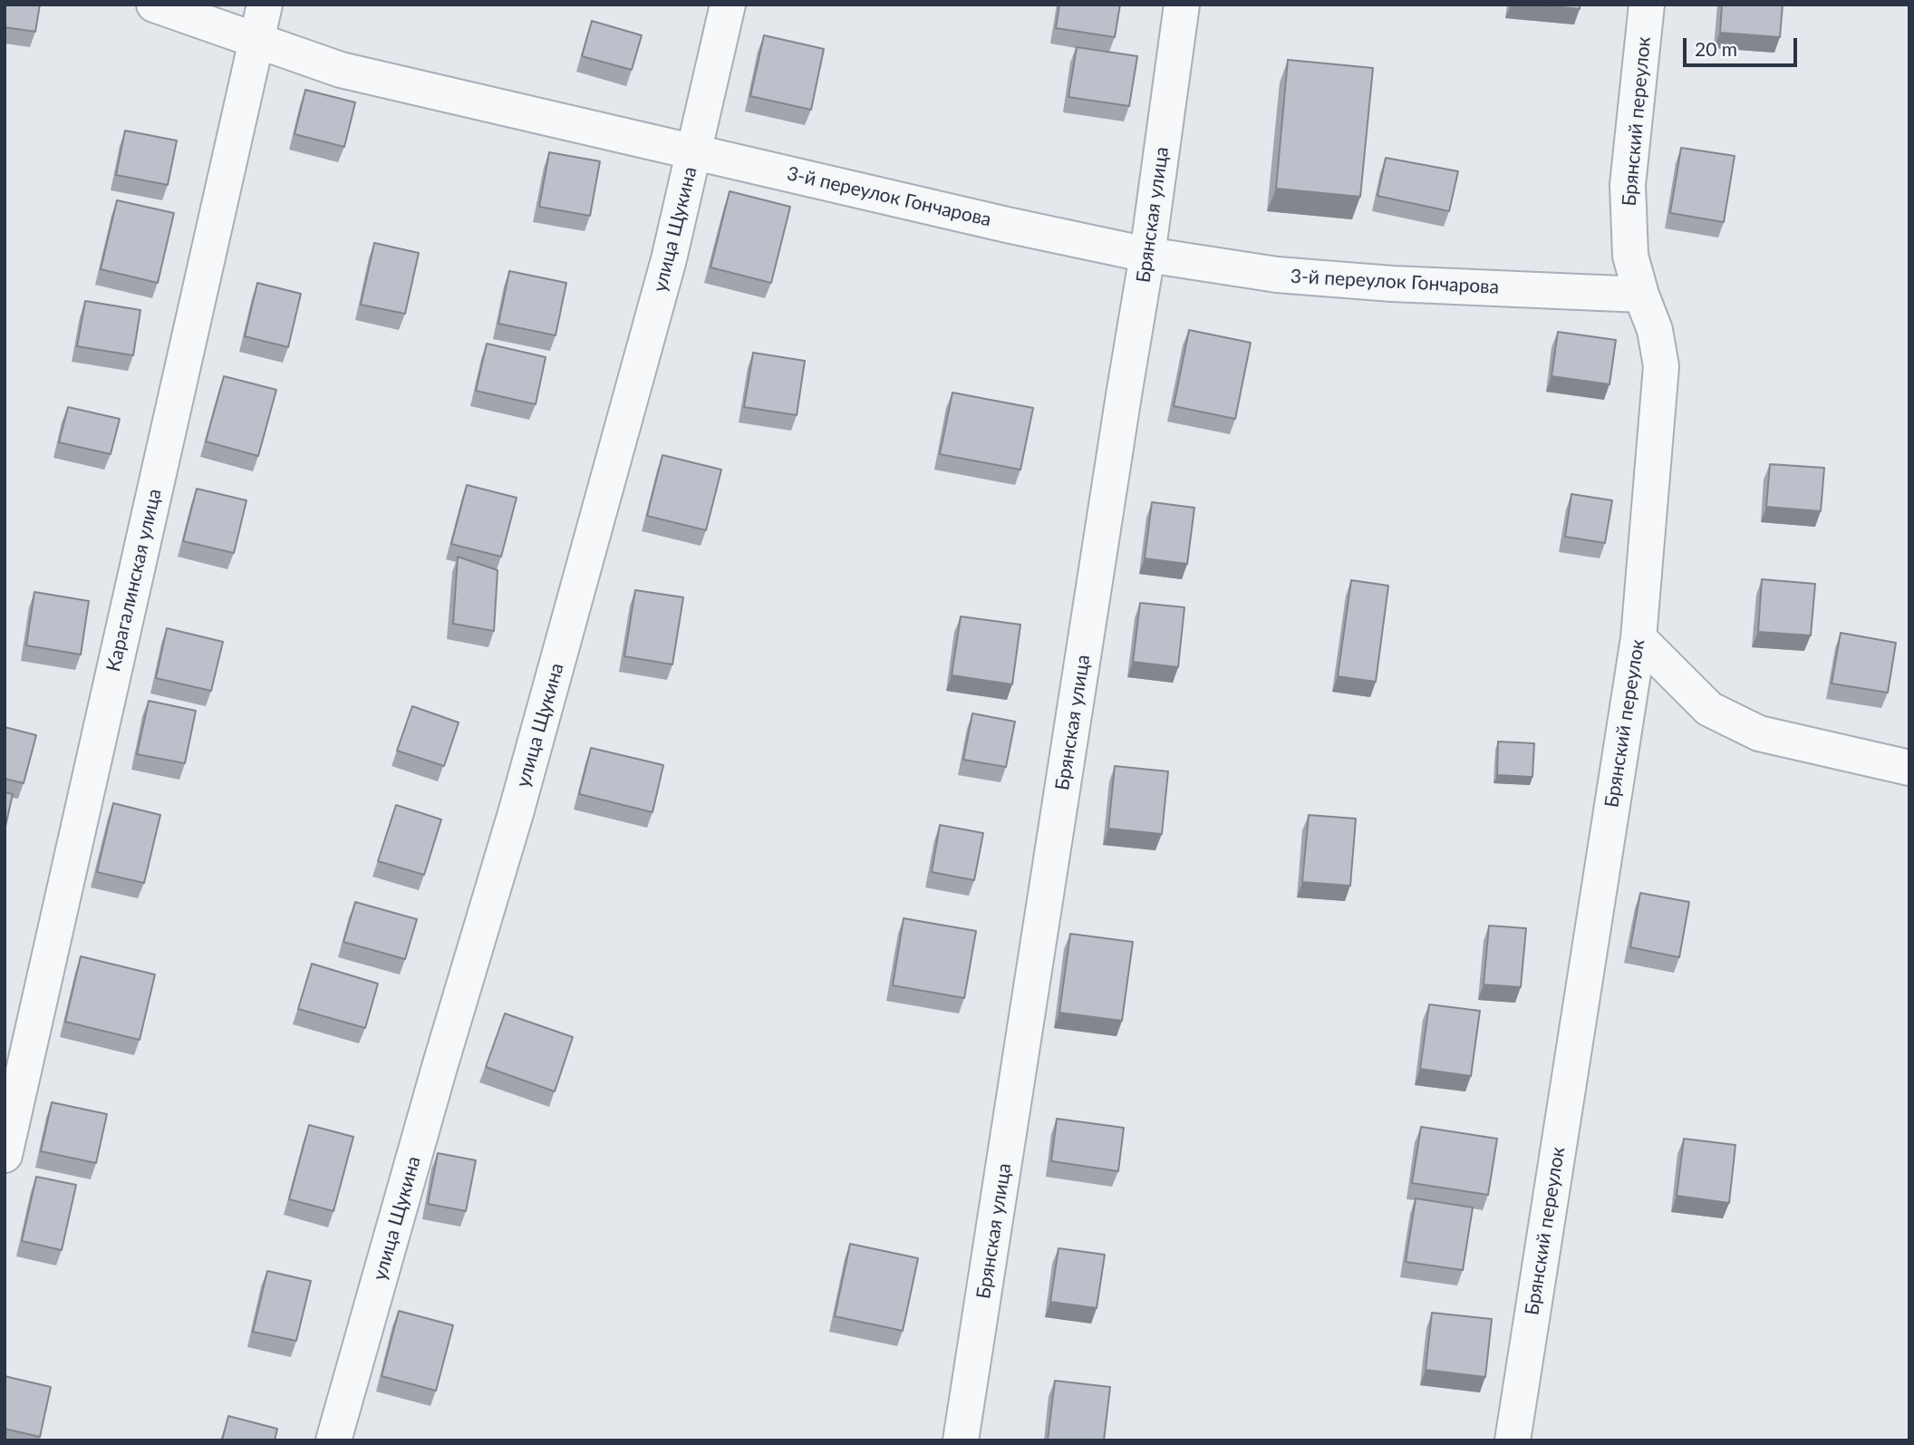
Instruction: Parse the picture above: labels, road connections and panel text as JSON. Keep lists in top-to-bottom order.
{
  "streets": {
    "street": [
      "Брянский переулок",
      "3-й переулок Гончарова",
      "Брянская улица",
      "улица Щукина",
      "Карагалинская улица"
    ]
  },
  "crossings": [
    ["Брянский переулок", "3-й переулок Гончарова"],
    ["3-й переулок Гончарова", "Брянская улица"],
    ["3-й переулок Гончарова", "улица Щукина"],
    ["3-й переулок Гончарова", "Карагалинская улица"]
  ],
  "scale_bar": "20 m"
}
